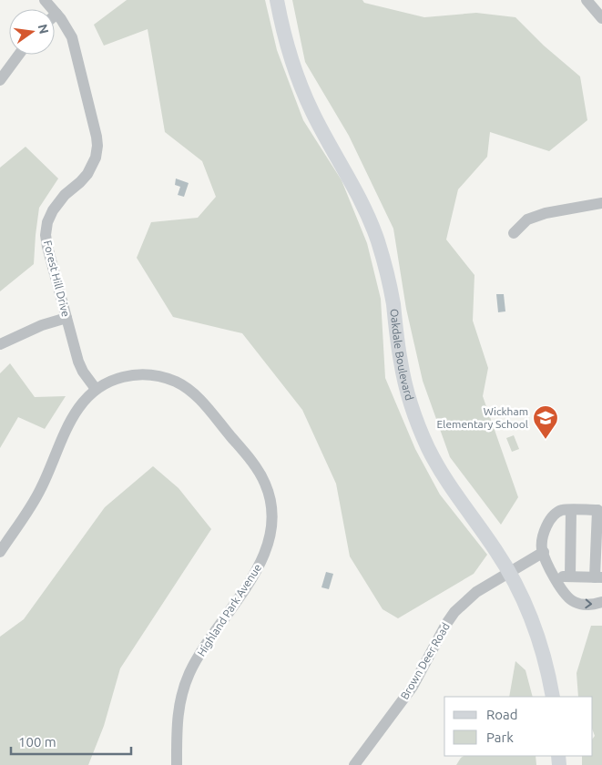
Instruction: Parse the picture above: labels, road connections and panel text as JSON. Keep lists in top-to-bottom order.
{
  "streets": {
    "main road": ["Oakdale Boulevard"],
    "street": ["Forest Hill Drive", "Highland Park Avenue", "Brown Deer Road"]
  },
  "crossings": [
    ["Forest Hill Drive", "Highland Park Avenue"],
    ["Oakdale Boulevard", "Brown Deer Road"]
  ],
  "places": {
    "school or university": ["Wickham Elementary School"]
  },
  "legend": ["Road", "Park"],
  "scale_bar": "100 m",
  "north": "right"
}
